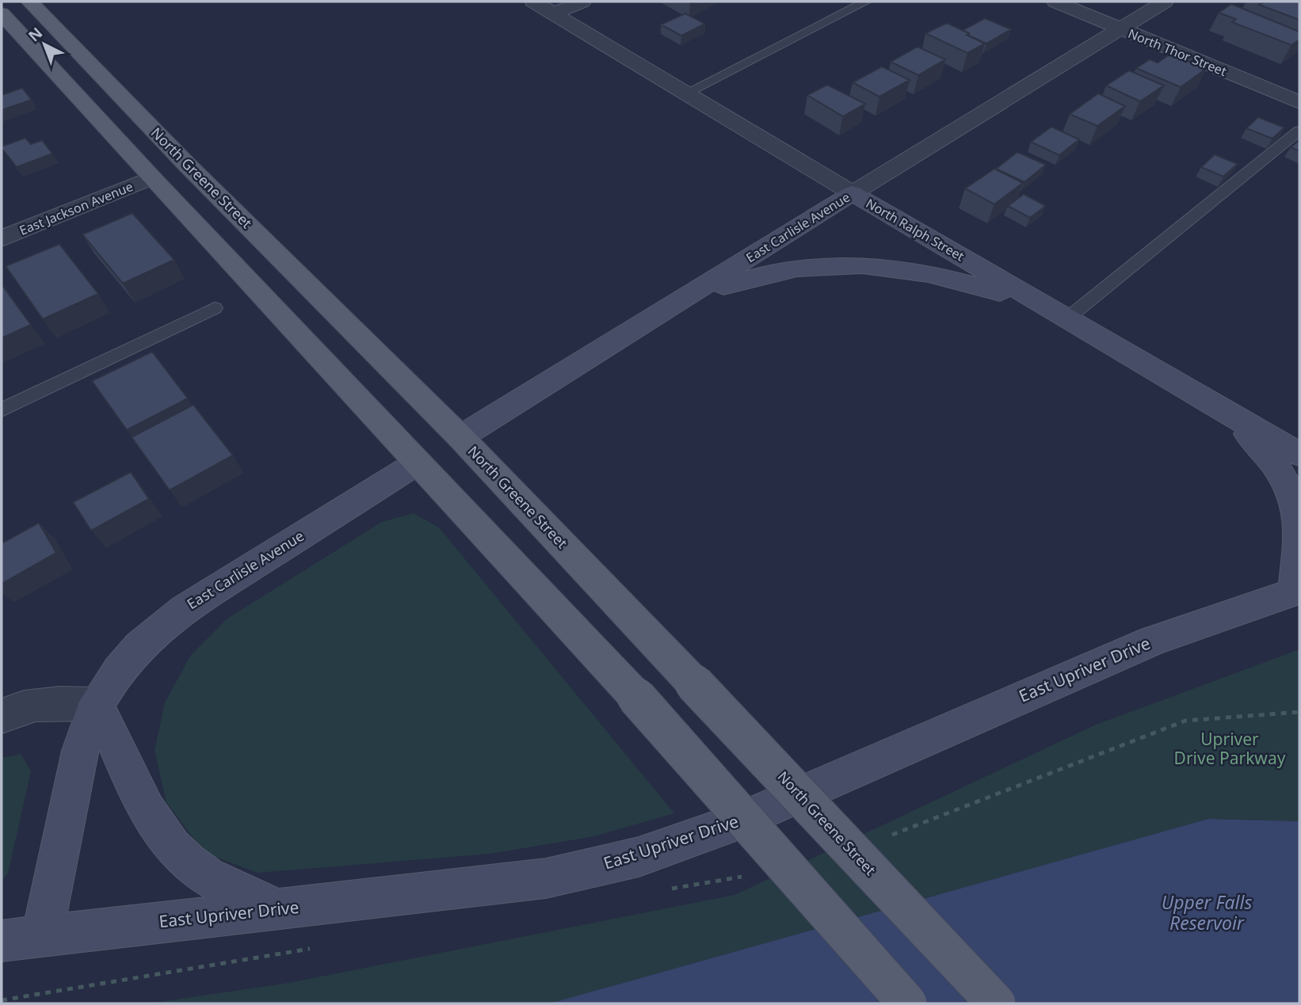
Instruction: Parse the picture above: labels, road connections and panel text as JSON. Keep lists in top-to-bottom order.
{
  "streets": {
    "main road": ["North Greene Street"],
    "street": [
      "North Thor Street",
      "East Jackson Avenue",
      "East Carlisle Avenue",
      "North Ralph Street",
      "East Upriver Drive"
    ]
  },
  "crossings": [
    ["North Thor Street", "East Carlisle Avenue"],
    ["North Greene Street", "East Carlisle Avenue"],
    ["East Carlisle Avenue", "North Ralph Street"],
    ["East Carlisle Avenue", "East Upriver Drive"]
  ],
  "water": ["Upper Falls Reservoir"],
  "parks": ["Upriver Drive Parkway"],
  "north": "top left"
}
